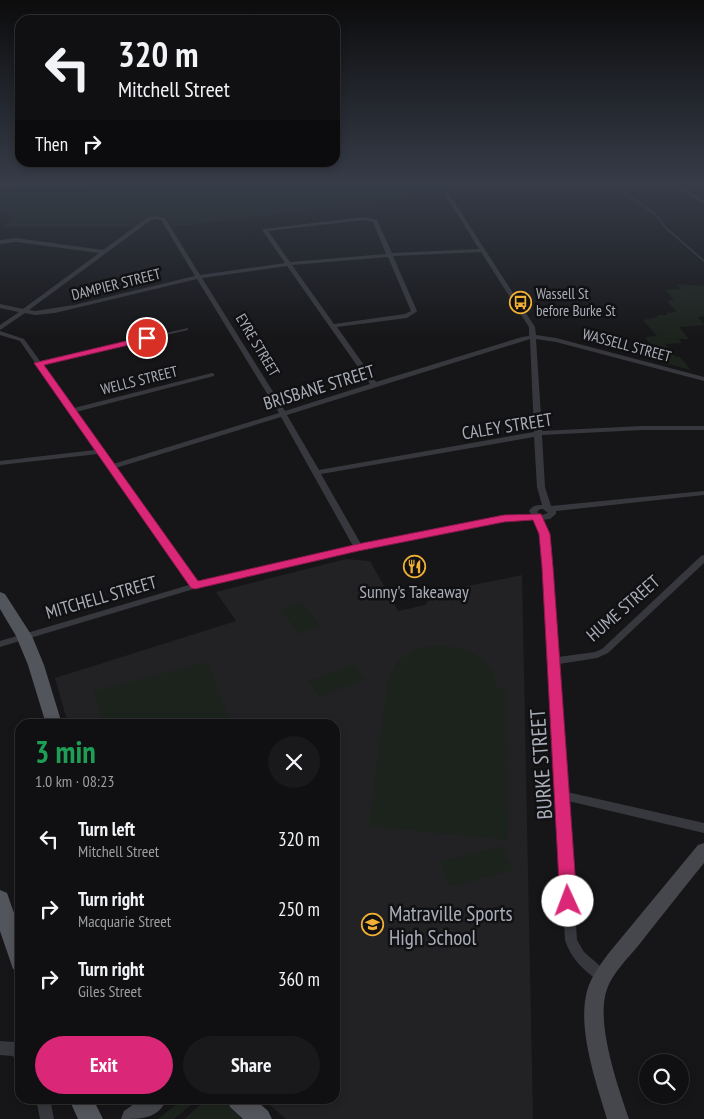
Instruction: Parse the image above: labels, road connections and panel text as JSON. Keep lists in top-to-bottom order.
{
  "streets": {
    "street": [
      "DAMPIER STREET",
      "EYRE STREET",
      "WASSELL STREET",
      "WELLS STREET",
      "BRISBANE STREET",
      "CALEY STREET",
      "MITCHELL STREET",
      "HUME STREET",
      "BURKE STREET"
    ]
  },
  "crossings": [
    ["DAMPIER STREET", "EYRE STREET"],
    ["EYRE STREET", "BRISBANE STREET"],
    ["EYRE STREET", "CALEY STREET"],
    ["EYRE STREET", "MITCHELL STREET"],
    ["WASSELL STREET", "BRISBANE STREET"],
    ["WASSELL STREET", "BURKE STREET"],
    ["BRISBANE STREET", "BURKE STREET"],
    ["CALEY STREET", "BURKE STREET"],
    ["MITCHELL STREET", "BURKE STREET"],
    ["HUME STREET", "BURKE STREET"]
  ],
  "places": {
    "bus stop": ["Wassell St before Burke St"],
    "restaurant": ["Sunny's Takeaway"],
    "school or university": ["Matraville Sports High School"]
  },
  "page": {
    "turn": ["320 m", "Mitchell Street"],
    "then": "Then",
    "heading": ["3 min", "1.0 km · 08:23"],
    "list": [
      {
        "name": "Turn left",
        "note": "Mitchell Street",
        "value": "320 m"
      },
      {
        "name": "Turn right",
        "note": "Macquarie Street",
        "value": "250 m"
      },
      {
        "name": "Turn right",
        "note": "Giles Street",
        "value": "360 m"
      }
    ],
    "buttons": ["Exit", "Share"]
  }
}
